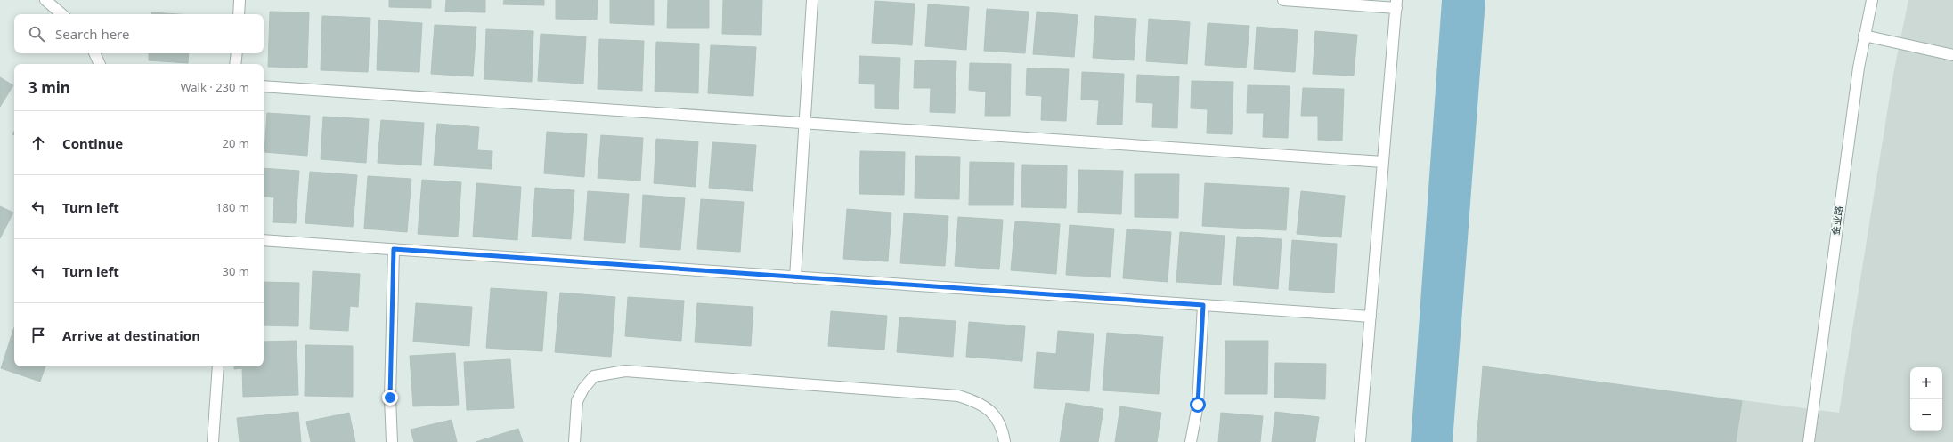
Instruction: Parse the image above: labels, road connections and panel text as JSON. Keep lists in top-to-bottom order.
{
  "streets": {
    "street": ["金业路"]
  },
  "page": {
    "search": "Search here",
    "heading": ["3 min", "Walk · 230 m"],
    "list": [
      ["Continue", "20 m"],
      ["Turn left", "180 m"],
      ["Turn left", "30 m"],
      "Arrive at destination"
    ],
    "map_buttons": ["+", "−"]
  }
}
